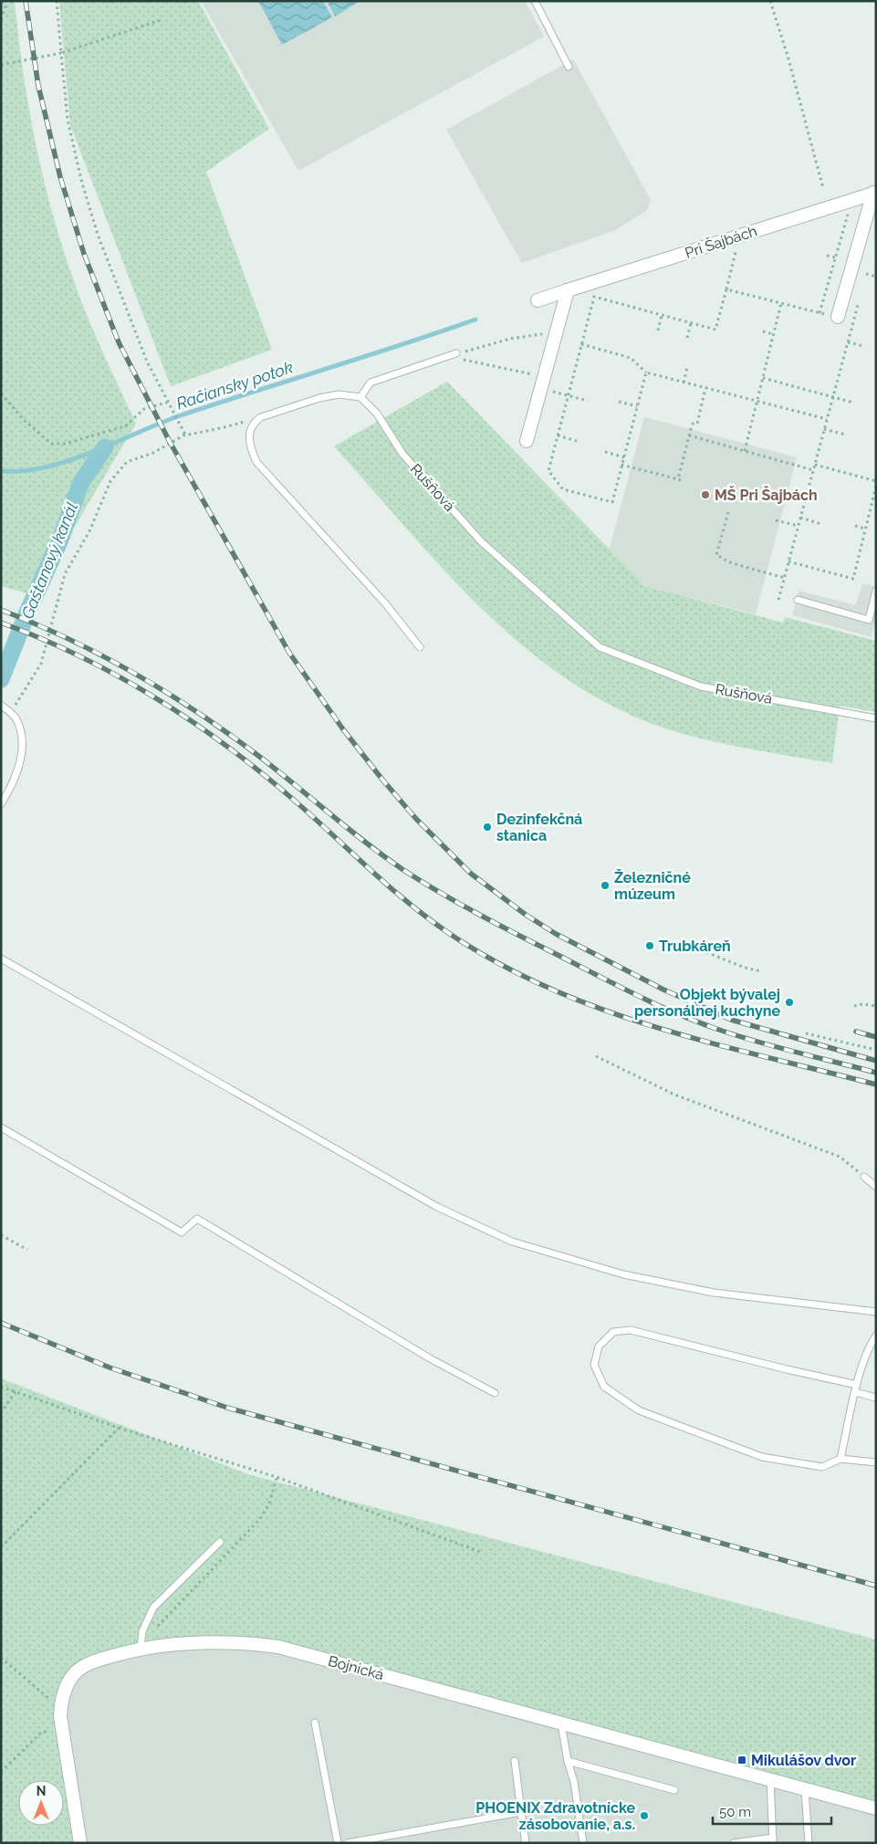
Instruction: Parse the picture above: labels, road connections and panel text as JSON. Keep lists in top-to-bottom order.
{
  "streets": {
    "street": ["Pri Šajbách", "Bojnická"],
    "lane": ["Rušňová"]
  },
  "water": ["Račiansky potok", "Gaštanový kanál"],
  "places": {
    "other": [
      "MŠ Pri Šajbách",
      "Dezinfekčná stanica",
      "Železničné múzeum",
      "Trubkáreň",
      "Objekt bývalej personálnej kuchyne",
      "PHOENIX Zdravotnícke zásobovanie, a.s."
    ],
    "transit": ["Mikulášov dvor"]
  },
  "scale_bar": "50 m",
  "north": "top"
}
